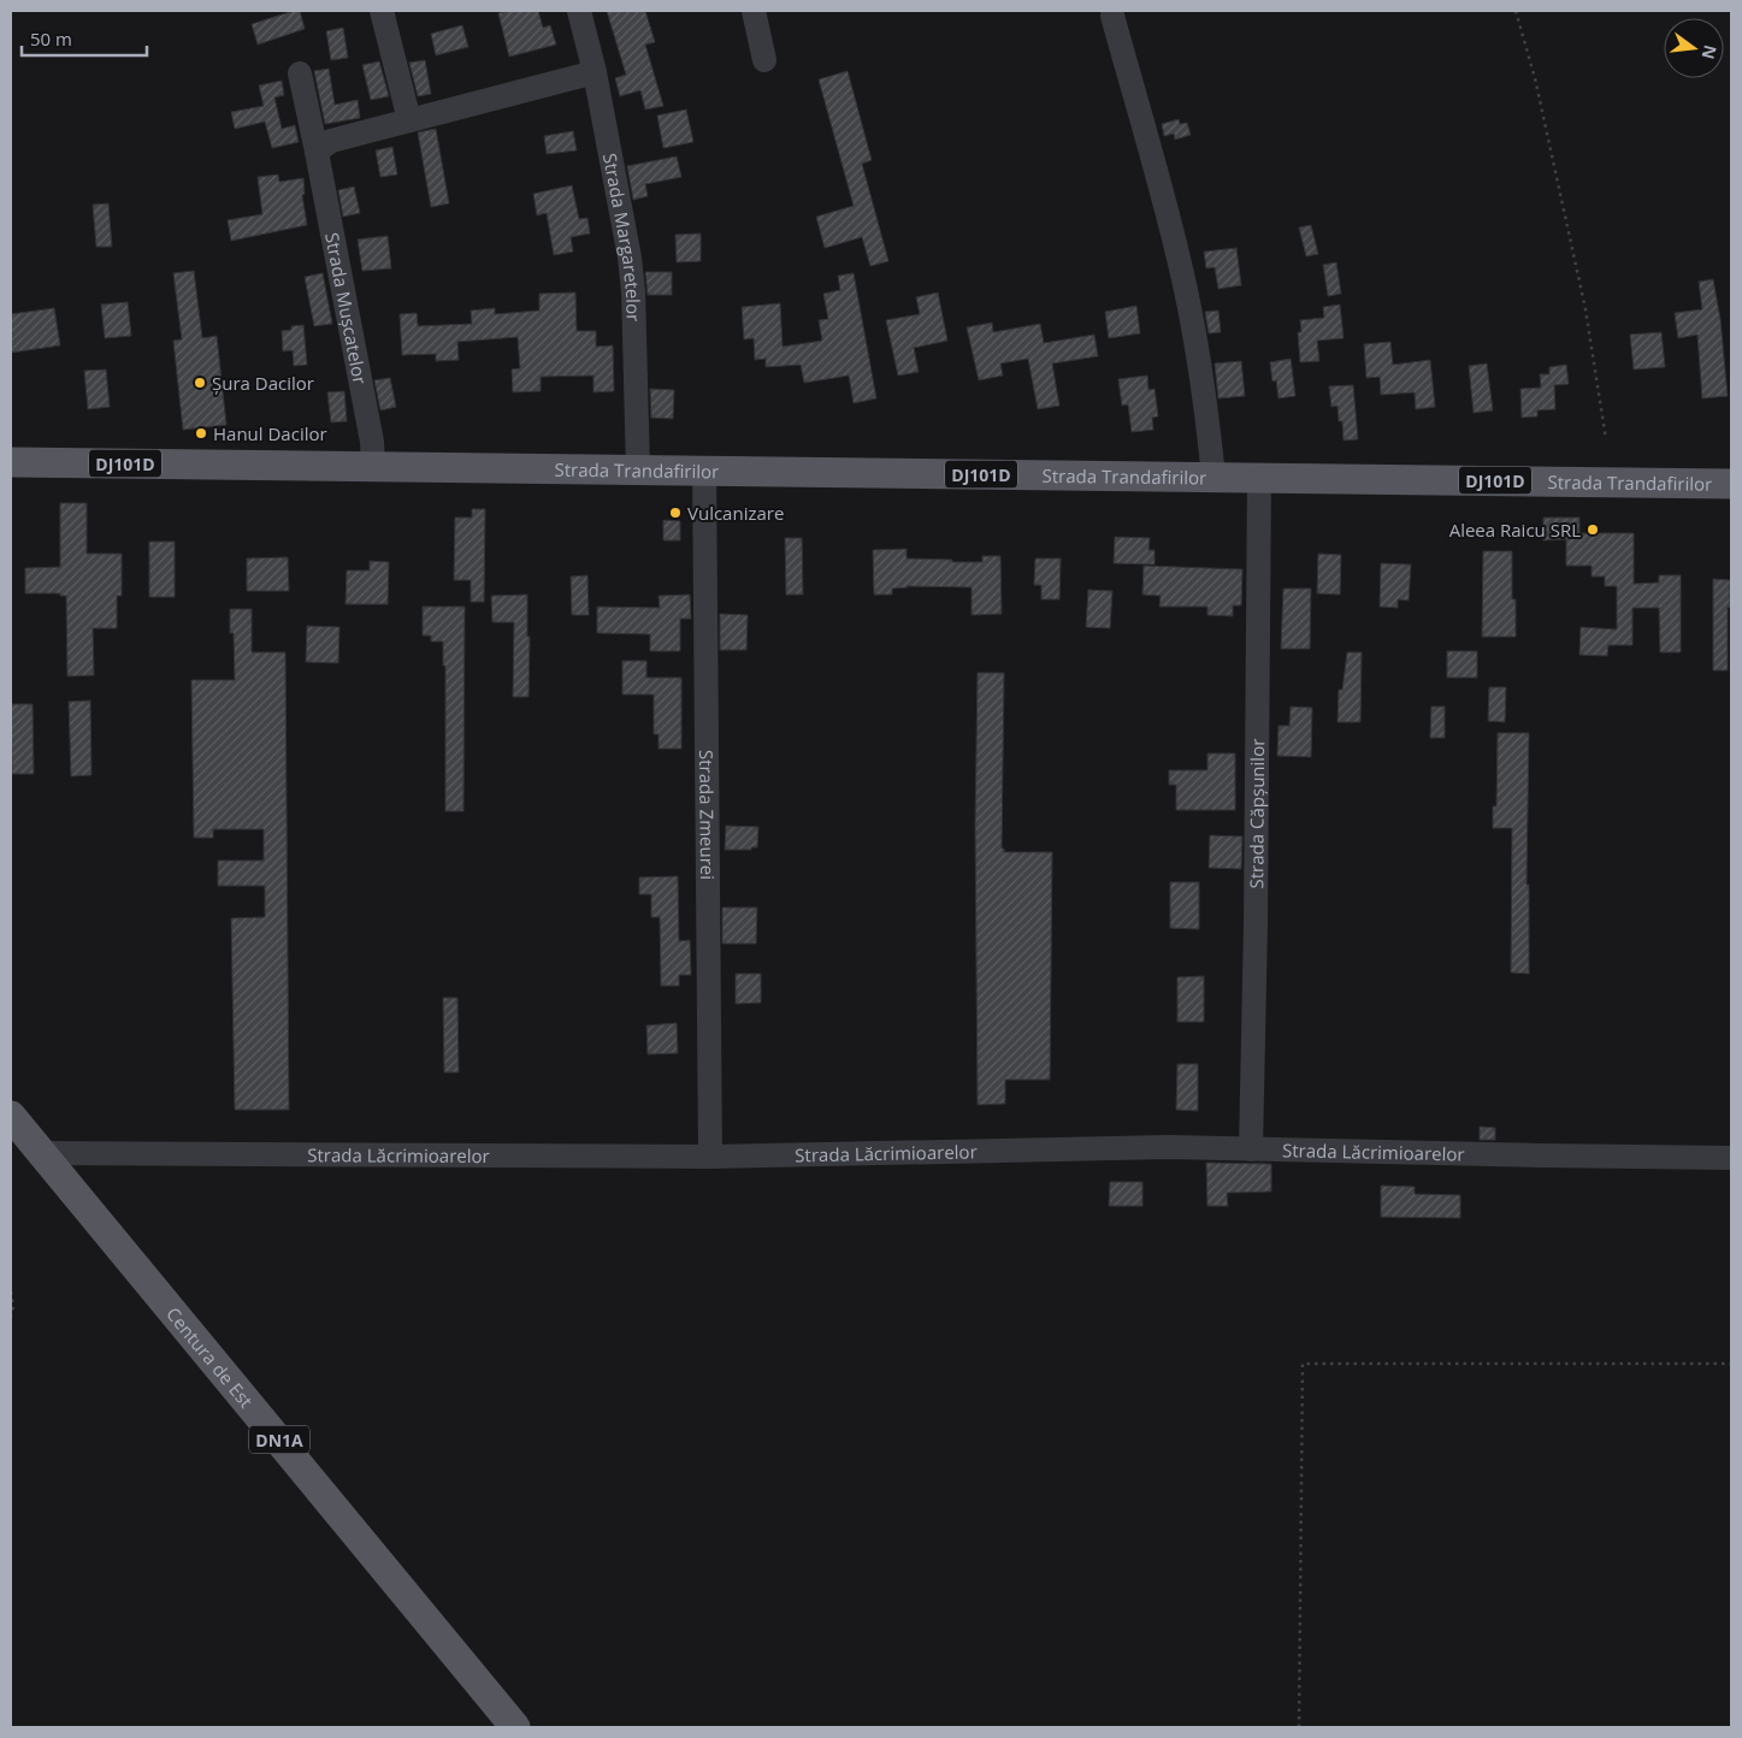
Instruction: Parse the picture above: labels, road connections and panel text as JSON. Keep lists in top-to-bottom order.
{
  "streets": {
    "main road": [
      "DJ101D",
      "Strada Trandafirilor",
      "Centura de Est",
      "DN1A"
    ],
    "street": [
      "Strada Margaretelor",
      "Strada Mușcatelor",
      "Strada Zmeurei",
      "Strada Căpșunilor",
      "Strada Lăcrimioarelor"
    ]
  },
  "crossings": [
    ["Strada Margaretelor", "Strada Trandafirilor"],
    ["Strada Mușcatelor", "DJ101D"],
    ["Strada Mușcatelor", "Strada Trandafirilor"],
    ["DJ101D", "Strada Trandafirilor"],
    ["Strada Trandafirilor", "Strada Zmeurei"],
    ["Strada Trandafirilor", "Strada Căpșunilor"],
    ["Strada Zmeurei", "Strada Lăcrimioarelor"],
    ["Strada Căpșunilor", "Strada Lăcrimioarelor"],
    ["Strada Lăcrimioarelor", "Centura de Est"],
    ["Strada Lăcrimioarelor", "DN1A"],
    ["Centura de Est", "DN1A"]
  ],
  "places": [
    "Șura Dacilor",
    "Hanul Dacilor",
    "Vulcanizare",
    "Aleea Raicu SRL"
  ],
  "scale_bar": "50 m",
  "north": "right"
}
